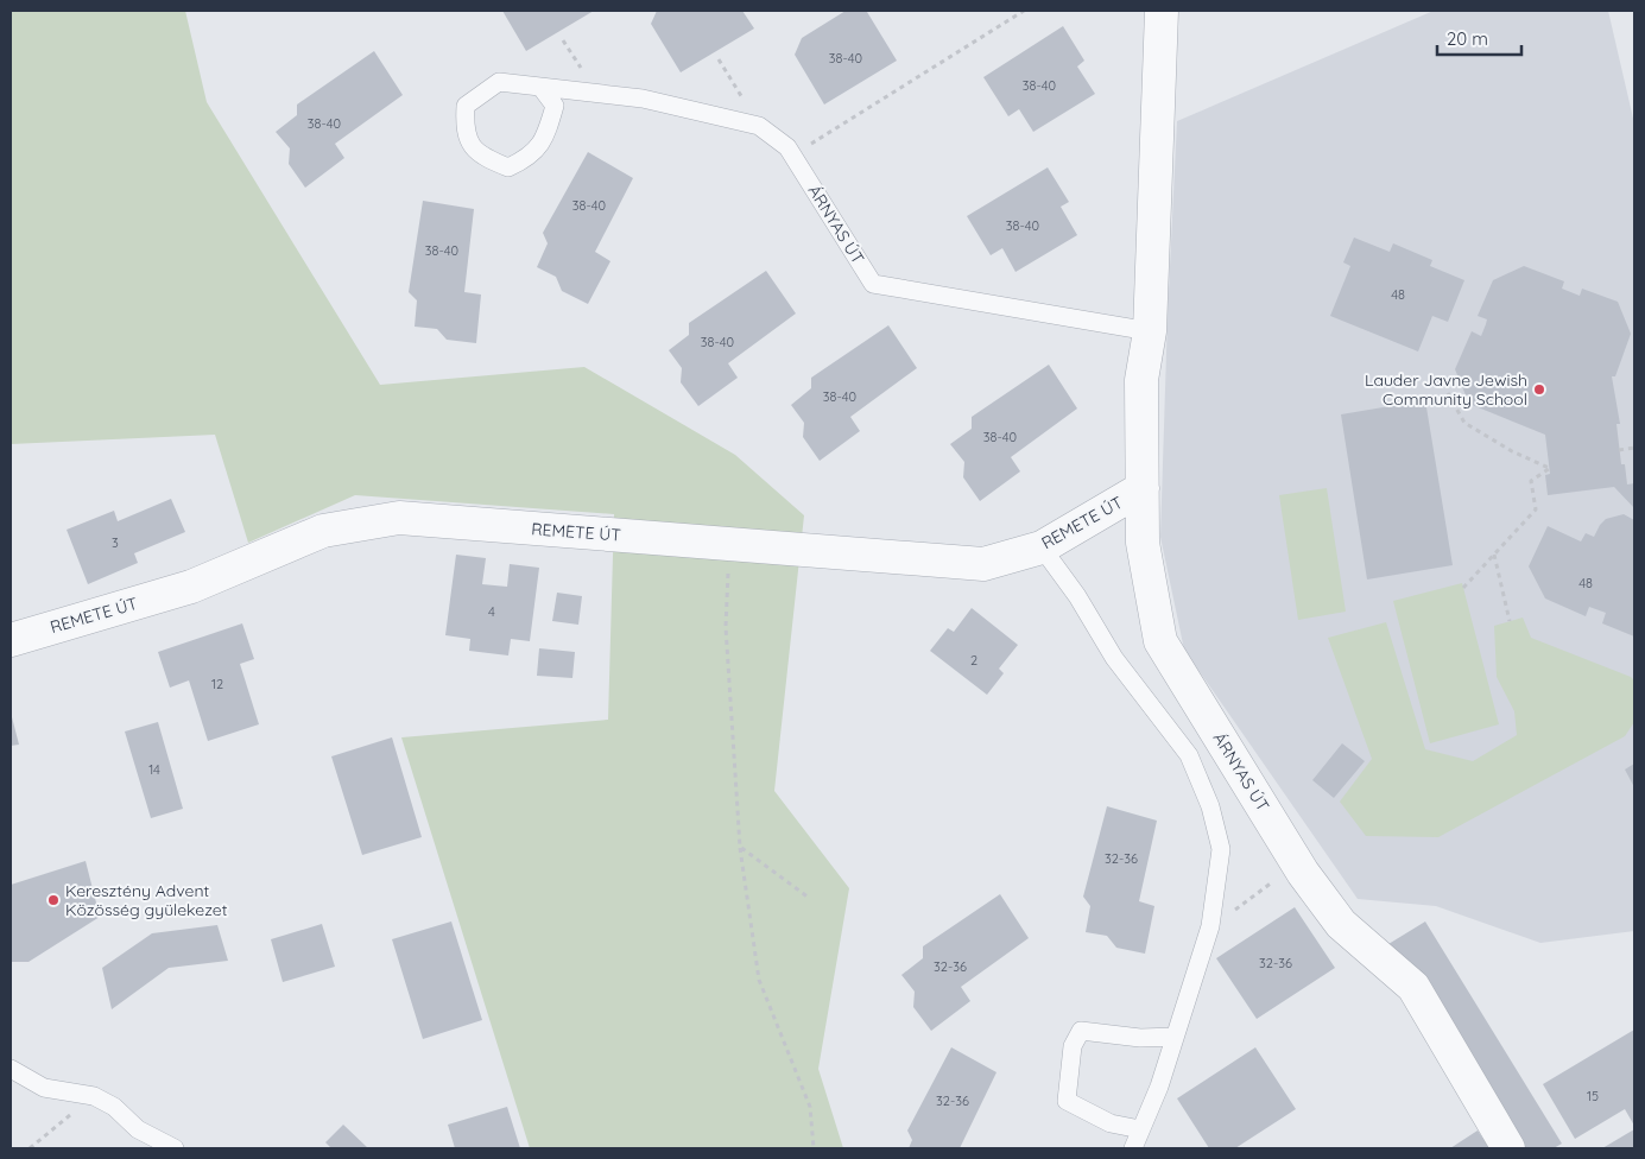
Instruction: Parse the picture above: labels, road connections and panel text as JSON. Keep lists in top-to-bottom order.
{
  "streets": {
    "street": ["ÁRNYAS ÚT", "REMETE ÚT"]
  },
  "crossings": [
    ["ÁRNYAS ÚT", "REMETE ÚT"]
  ],
  "places": ["Lauder Javne Jewish Community School", "Keresztény Advent Közösség gyülekezet"],
  "house_numbers": [
    "38-40",
    "38-40",
    "38-40",
    "38-40",
    "38-40",
    "38-40",
    "48",
    "38-40",
    "38-40",
    "38-40",
    "3",
    "48",
    "4",
    "2",
    "12",
    "14",
    "32-36",
    "32-36",
    "32-36",
    "15",
    "32-36"
  ],
  "scale_bar": "20 m"
}
